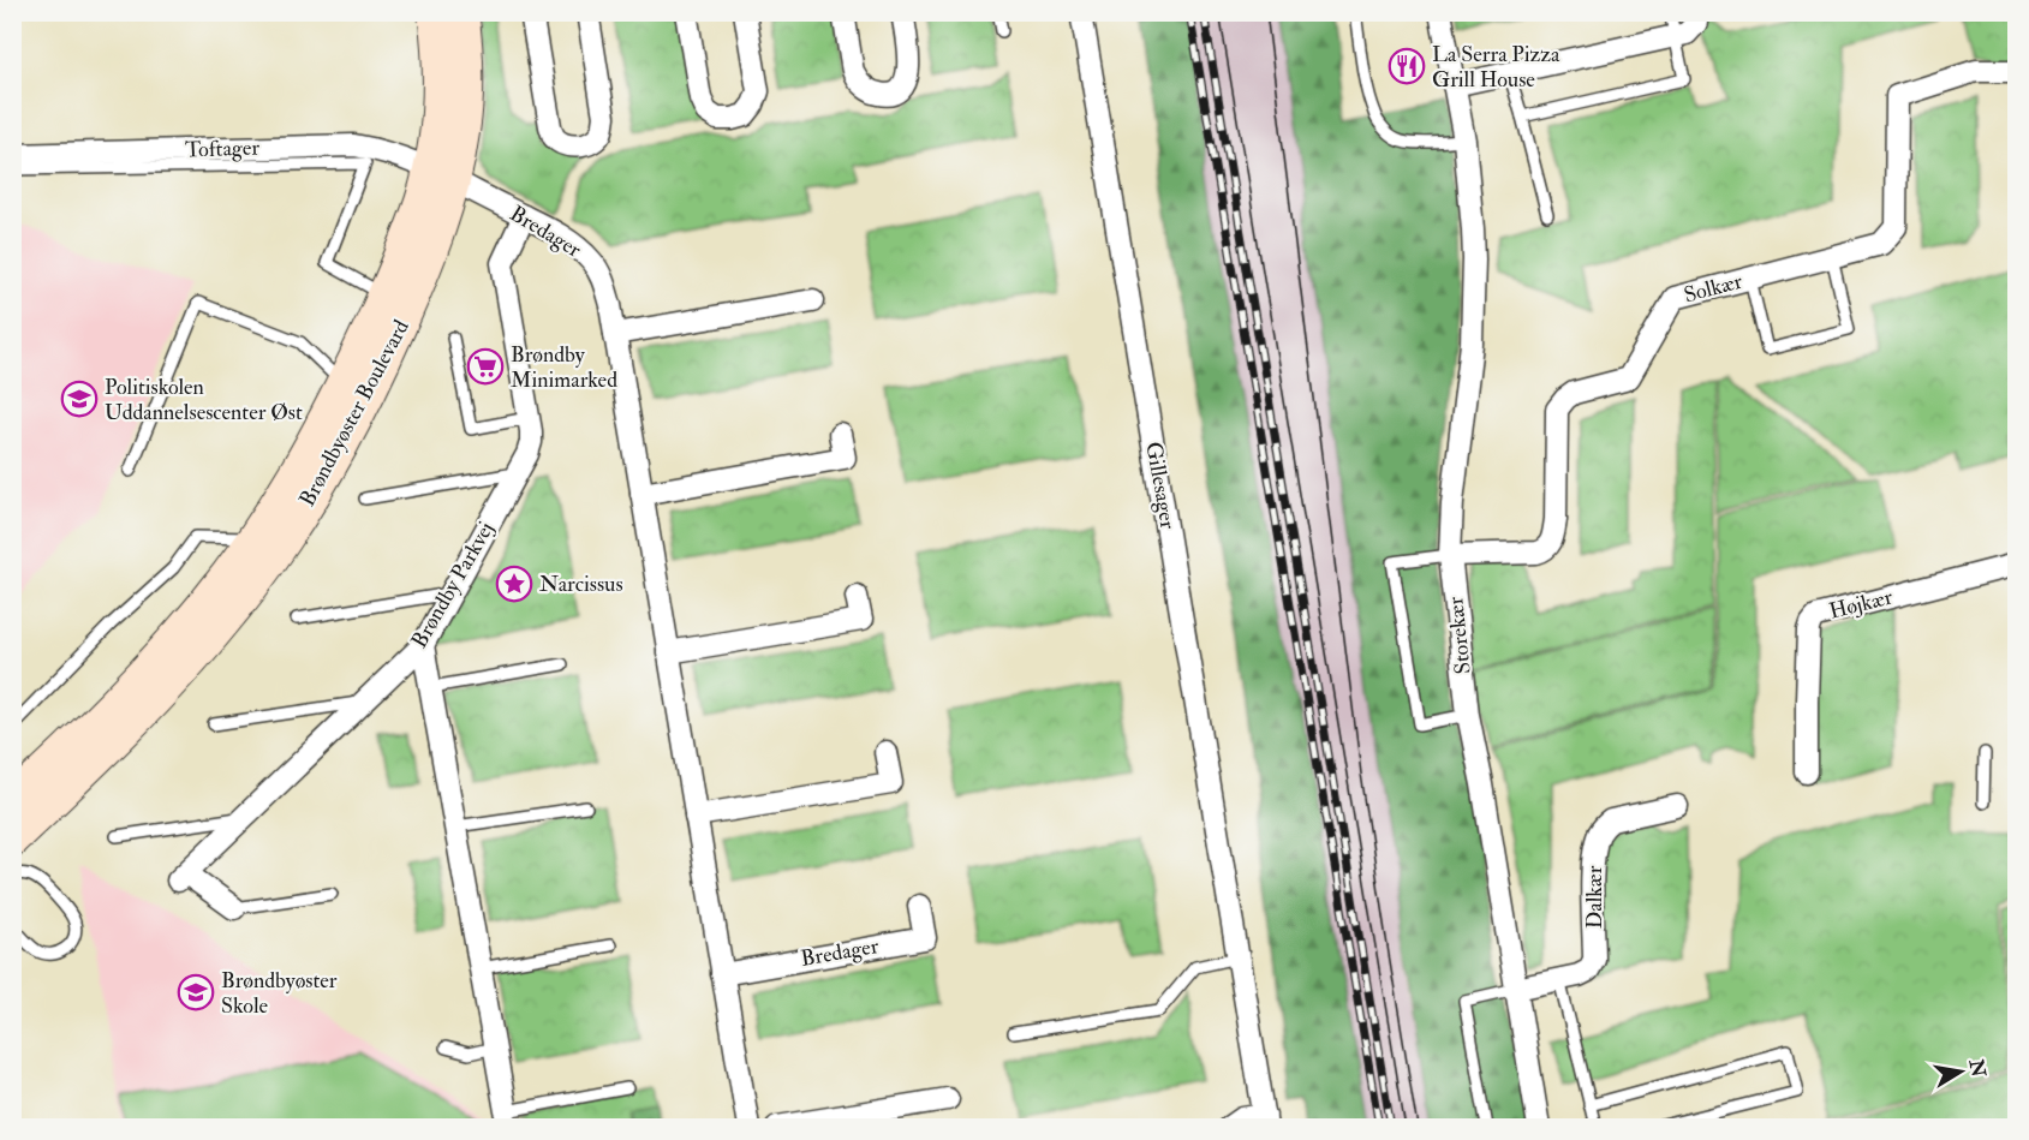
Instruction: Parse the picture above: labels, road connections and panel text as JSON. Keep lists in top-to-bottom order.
{
  "streets": {
    "street": [
      "Toftager",
      "Bredager",
      "Solkær",
      "Brøndbyøster Boulevard",
      "Gillesager",
      "Brøndby Parkvej",
      "Højkær",
      "Storekær",
      "Dalkær"
    ]
  },
  "crossings": [
    ["Toftager", "Bredager"],
    ["Toftager", "Brøndbyøster Boulevard"],
    ["Bredager", "Brøndbyøster Boulevard"],
    ["Bredager", "Brøndby Parkvej"],
    ["Solkær", "Storekær"],
    ["Storekær", "Dalkær"]
  ],
  "places": {
    "restaurant": ["La Serra Pizza Grill House"],
    "supermarket": ["Brøndby Minimarked"],
    "school or university": ["Politiskolen Uddannelsescenter Øst", "Brøndbyøster Skole"],
    "place": ["Narcissus"]
  },
  "north": "right"
}
